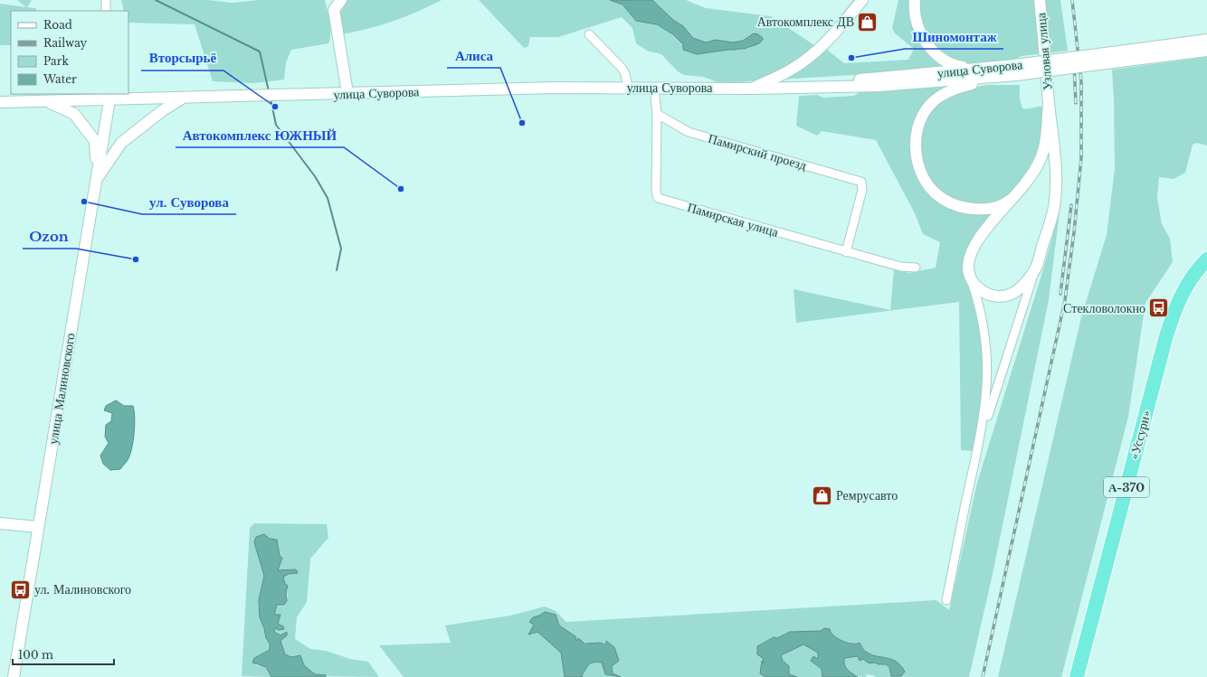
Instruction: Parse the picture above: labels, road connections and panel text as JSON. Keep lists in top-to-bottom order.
{
  "streets": {
    "highway": ["«Уссури»", "А-370"],
    "street": [
      "Узловая улица",
      "улица Суворова",
      "Памирский проезд",
      "Памирская улица",
      "улица Малиновского"
    ]
  },
  "crossings": [
    ["улица Суворова", "Памирская улица"],
    ["улица Суворова", "улица Малиновского"],
    ["Памирский проезд", "Памирская улица"]
  ],
  "places": {
    "shop": ["Автокомплекс ДВ", "Ремрусавто"],
    "other": [
      "Шиномонтаж",
      "Вторсырьё",
      "Алиса",
      "Автокомплекс ЮЖНЫЙ",
      "ул. Суворова",
      "Ozon"
    ],
    "bus stop": ["Стекловолокно", "ул. Малиновского"]
  },
  "legend": [
    "Road",
    "Railway",
    "Park",
    "Water"
  ],
  "scale_bar": "100 m"
}
